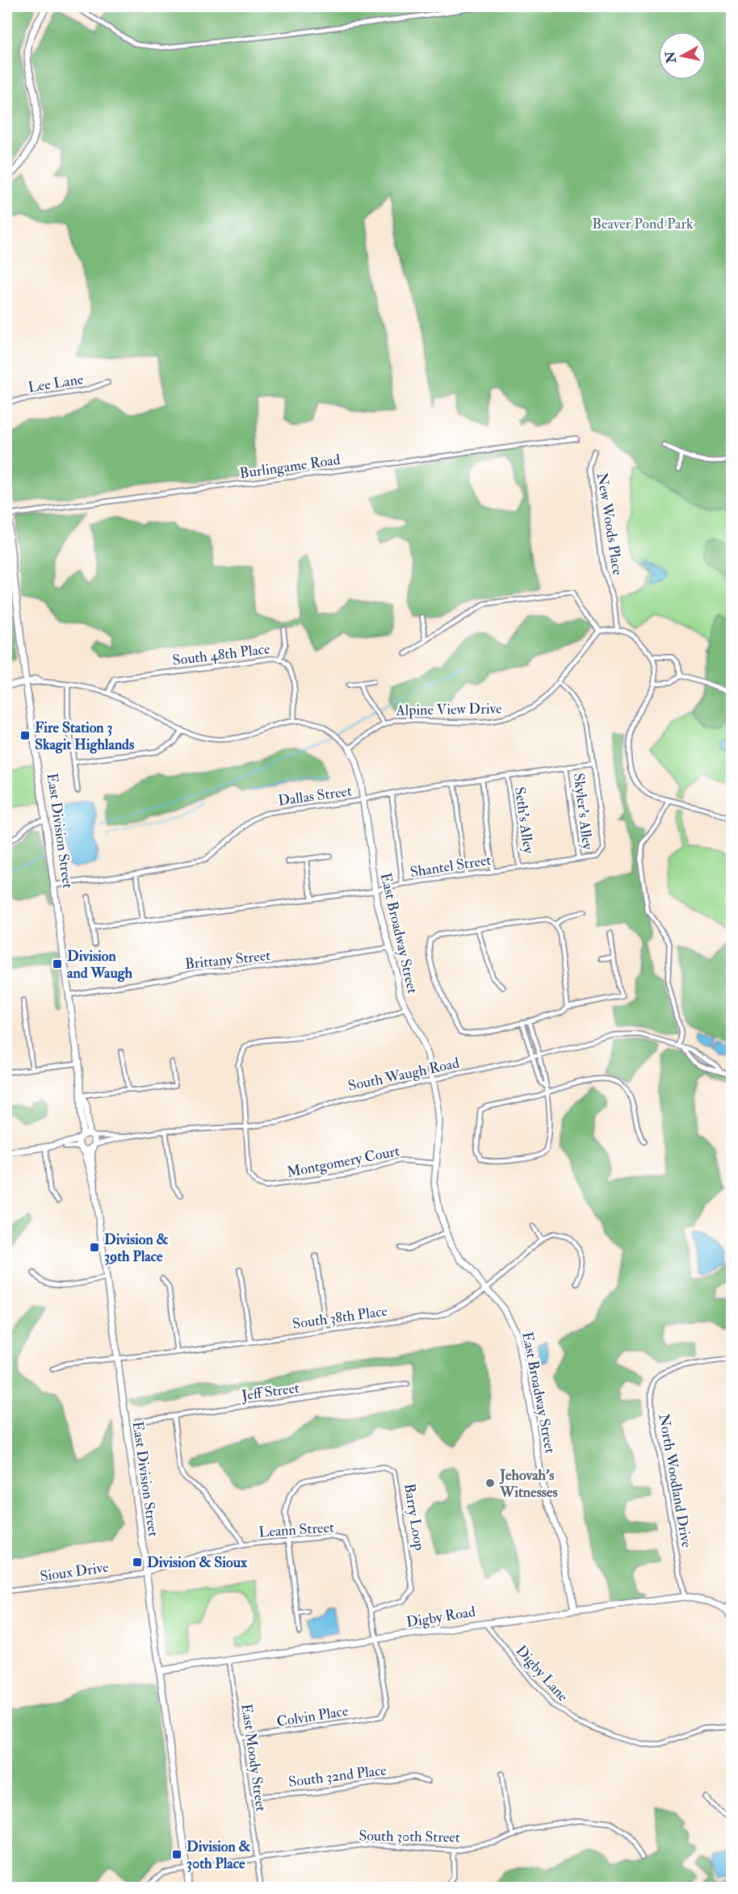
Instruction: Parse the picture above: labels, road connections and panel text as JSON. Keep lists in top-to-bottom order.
{
  "streets": {
    "street": [
      "Lee Lane",
      "Burlingame Road",
      "New Woods Place",
      "South 48th Place",
      "Alpine View Drive",
      "Dallas Street",
      "Skyler's Alley",
      "Seth's Alley",
      "East Division Street",
      "Shantel Street",
      "East Broadway Street",
      "Brittany Street",
      "South Waugh Road",
      "Montgomery Court",
      "South 38th Place",
      "Jeff Street",
      "North Woodland Drive",
      "Barry Loop",
      "Leann Street",
      "Sioux Drive",
      "Digby Road",
      "Digby Lane",
      "Colvin Place",
      "East Moody Street",
      "South 32nd Place",
      "South 30th Street"
    ]
  },
  "crossings": [
    ["Burlingame Road", "East Division Street"],
    ["Alpine View Drive", "Shantel Street"],
    ["Alpine View Drive", "East Broadway Street"],
    ["Dallas Street", "Skyler's Alley"],
    ["Dallas Street", "Seth's Alley"],
    ["Dallas Street", "East Division Street"],
    ["Dallas Street", "Shantel Street"],
    ["Dallas Street", "East Broadway Street"],
    ["Skyler's Alley", "Shantel Street"],
    ["Seth's Alley", "Shantel Street"],
    ["East Division Street", "Brittany Street"],
    ["East Division Street", "South Waugh Road"],
    ["East Division Street", "South 38th Place"],
    ["East Division Street", "Leann Street"],
    ["East Division Street", "Sioux Drive"],
    ["East Division Street", "Digby Road"],
    ["East Division Street", "South 30th Street"],
    ["Shantel Street", "East Broadway Street"],
    ["East Broadway Street", "Brittany Street"],
    ["East Broadway Street", "South Waugh Road"],
    ["East Broadway Street", "Montgomery Court"],
    ["East Broadway Street", "South 38th Place"],
    ["East Broadway Street", "Digby Road"],
    ["South Waugh Road", "Montgomery Court"],
    ["North Woodland Drive", "Digby Road"],
    ["Barry Loop", "Leann Street"],
    ["Leann Street", "Sioux Drive"],
    ["Leann Street", "Digby Road"],
    ["Leann Street", "Colvin Place"],
    ["Digby Road", "Digby Lane"],
    ["Digby Road", "East Moody Street"],
    ["Colvin Place", "East Moody Street"],
    ["East Moody Street", "South 32nd Place"],
    ["East Moody Street", "South 30th Street"]
  ],
  "parks": ["Beaver Pond Park"],
  "places": {
    "transit": [
      "Fire Station 3 Skagit Highlands",
      "Division and Waugh",
      "Division & 39th Place",
      "Division & Sioux",
      "Division & 30th Place"
    ],
    "other": ["Jehovah's Witnesses"]
  },
  "north": "left"
}
